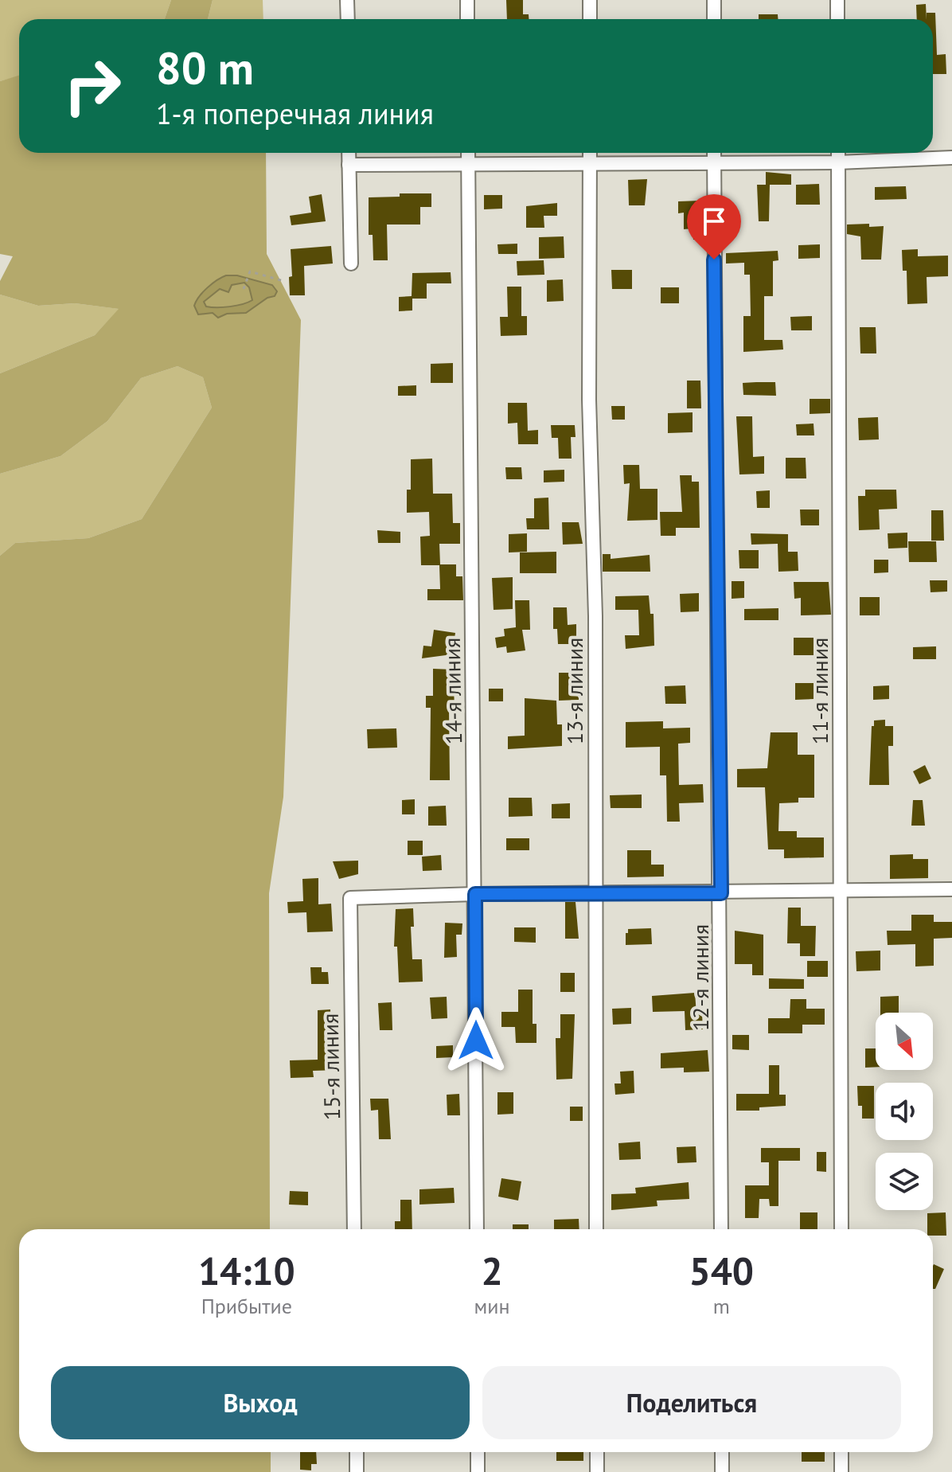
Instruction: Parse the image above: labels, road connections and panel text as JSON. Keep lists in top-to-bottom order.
{
  "streets": {
    "street": [
      "14-я линия",
      "13-я линия",
      "11-я линия",
      "12-я линия",
      "15-я линия"
    ]
  },
  "crossings": [
    ["14-я линия", "15-я линия"]
  ],
  "north": "bottom right",
  "page": {
    "turn": ["80 m", "1-я поперечная линия"],
    "eta": [
      "14:10",
      "Прибытие",
      "2",
      "мин",
      "540",
      "m"
    ],
    "buttons": ["Выход", "Поделиться"]
  }
}
